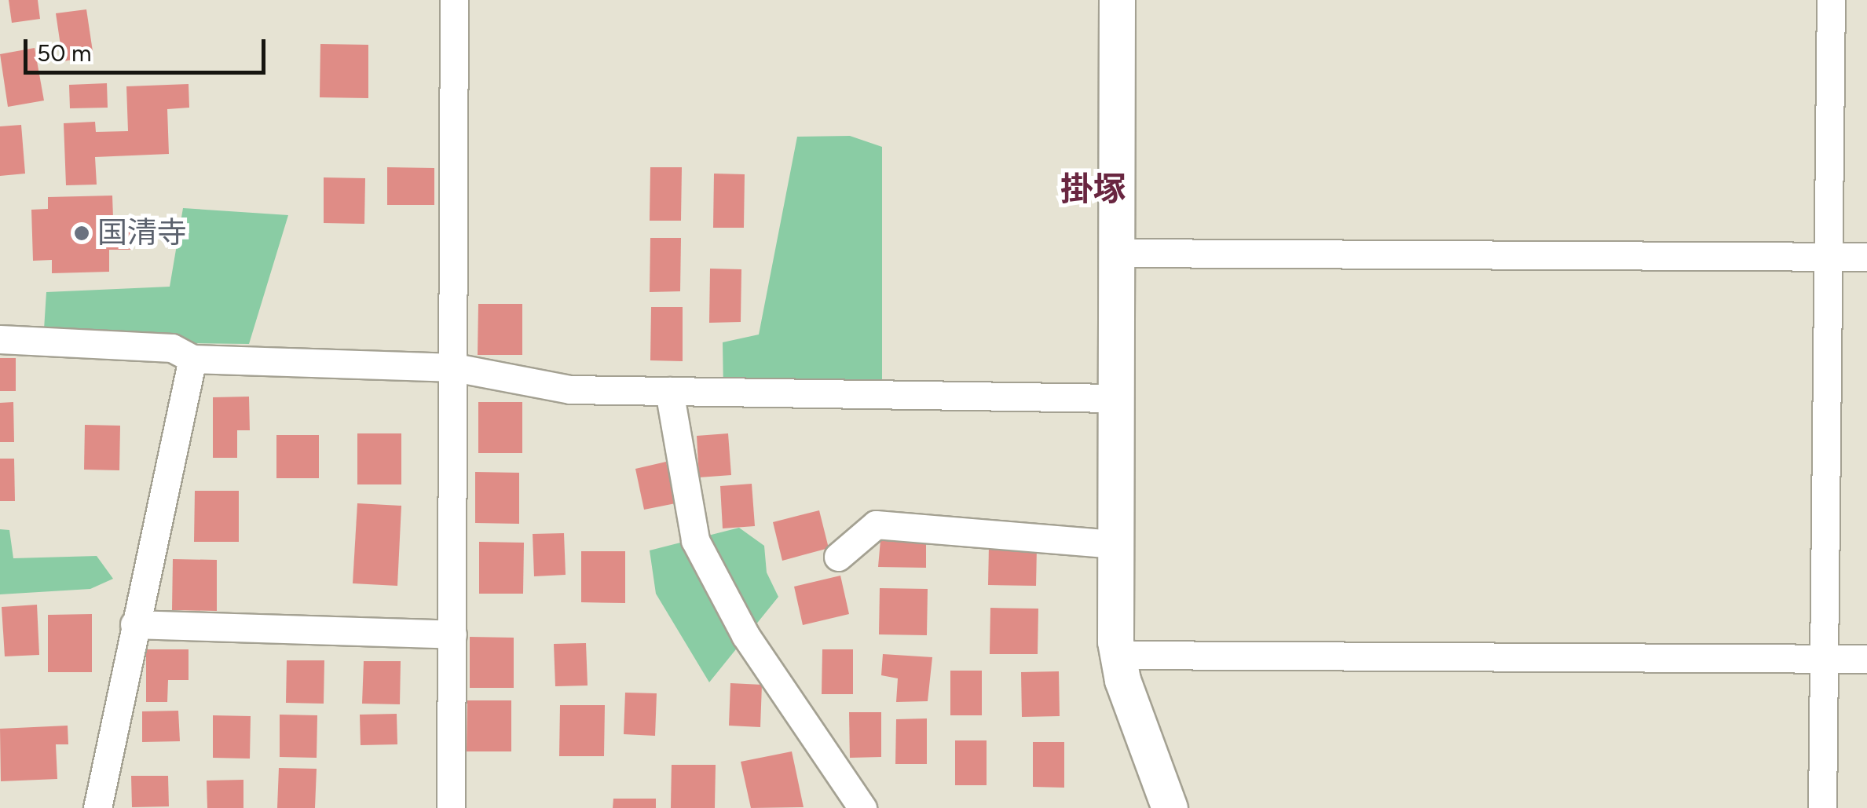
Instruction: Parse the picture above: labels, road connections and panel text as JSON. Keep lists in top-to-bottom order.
{
  "districts": ["掛塚"],
  "places": ["国清寺"],
  "scale_bar": "50 m"
}
